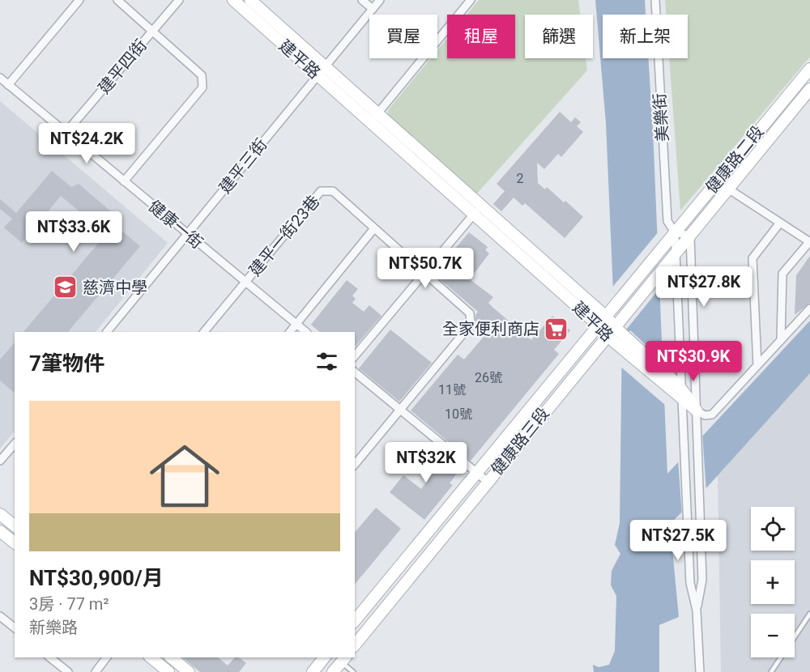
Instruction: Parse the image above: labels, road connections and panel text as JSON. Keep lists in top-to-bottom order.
{
  "streets": {
    "street": [
      "建平路",
      "建平四街",
      "美樂街",
      "健康路二段",
      "建平三街",
      "健康一街",
      "建平一街23巷",
      "健康路三段"
    ]
  },
  "crossings": [
    ["建平路", "美樂街"],
    ["建平路", "建平三街"],
    ["建平路", "健康路三段"],
    ["建平四街", "健康一街"],
    ["美樂街", "健康路二段"],
    ["健康路二段", "健康路三段"],
    ["建平三街", "健康一街"],
    ["健康一街", "建平一街23巷"]
  ],
  "places": {
    "school or university": ["慈濟中學"],
    "supermarket": ["全家便利商店"]
  },
  "house_numbers": [
    "2",
    "26號",
    "11號",
    "10號"
  ],
  "page": {
    "chip": [
      "買屋",
      "租屋",
      "篩選",
      "新上架"
    ],
    "price": [
      "NT$24.2K",
      "NT$33.6K",
      "NT$50.7K",
      "NT$27.8K",
      "NT$30.9K",
      "NT$32K",
      "NT$27.5K"
    ],
    "heading": "7筆物件",
    "list": [
      {
        "name": "NT$30,900/月",
        "note": "3房 · 77 m² · 新樂路"
      }
    ],
    "map_buttons": ["+", "−"]
  }
}
